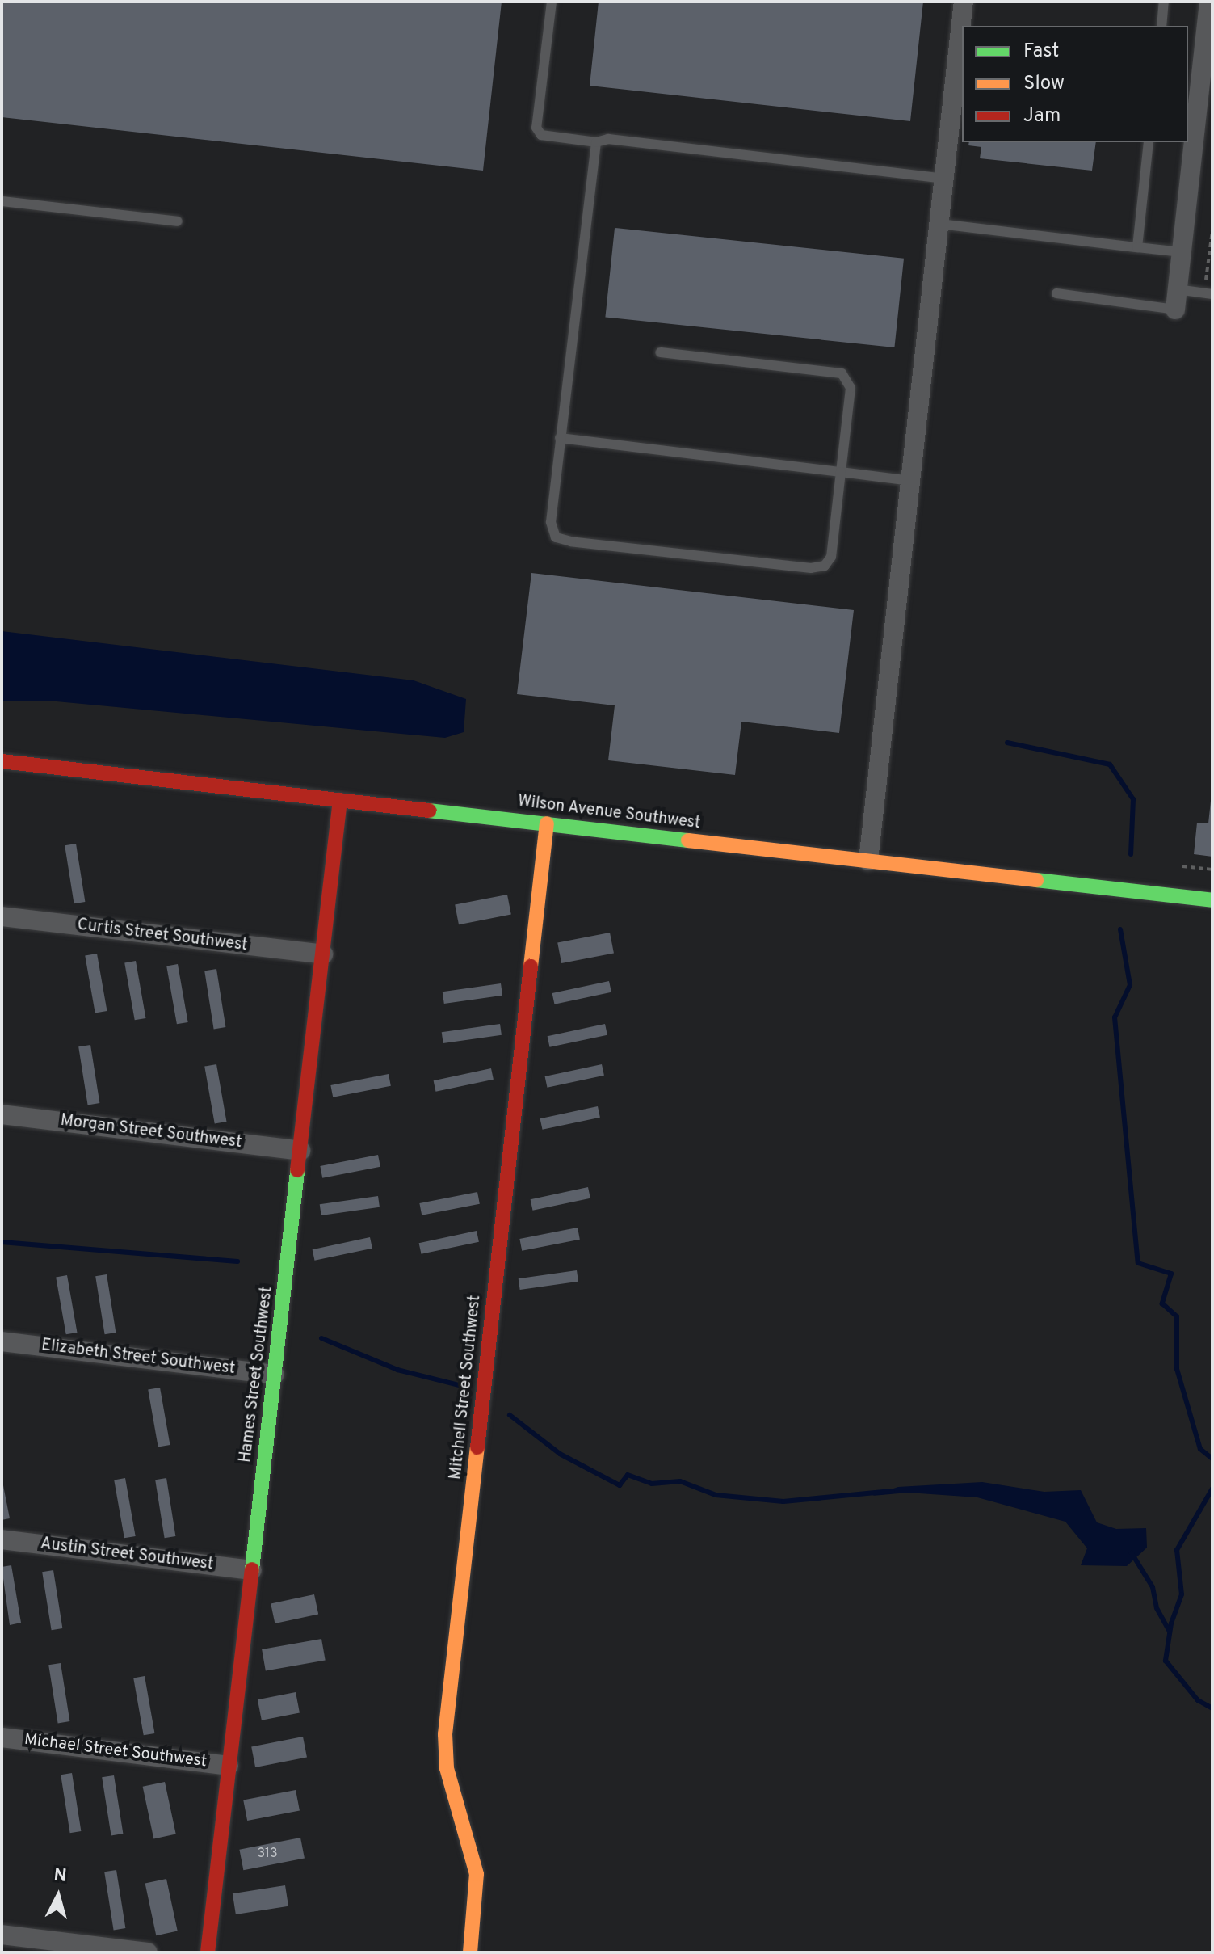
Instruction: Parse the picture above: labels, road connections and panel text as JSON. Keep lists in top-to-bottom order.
{
  "streets": {
    "street": [
      "Wilson Avenue Southwest",
      "Curtis Street Southwest",
      "Morgan Street Southwest",
      "Elizabeth Street Southwest",
      "Hames Street Southwest",
      "Mitchell Street Southwest",
      "Austin Street Southwest",
      "Michael Street Southwest"
    ]
  },
  "crossings": [
    ["Wilson Avenue Southwest", "Hames Street Southwest"],
    ["Wilson Avenue Southwest", "Mitchell Street Southwest"],
    ["Curtis Street Southwest", "Hames Street Southwest"],
    ["Morgan Street Southwest", "Hames Street Southwest"],
    ["Elizabeth Street Southwest", "Hames Street Southwest"],
    ["Hames Street Southwest", "Austin Street Southwest"],
    ["Hames Street Southwest", "Michael Street Southwest"]
  ],
  "house_numbers": ["313"],
  "legend": ["Fast", "Slow", "Jam"],
  "north": "top"
}
